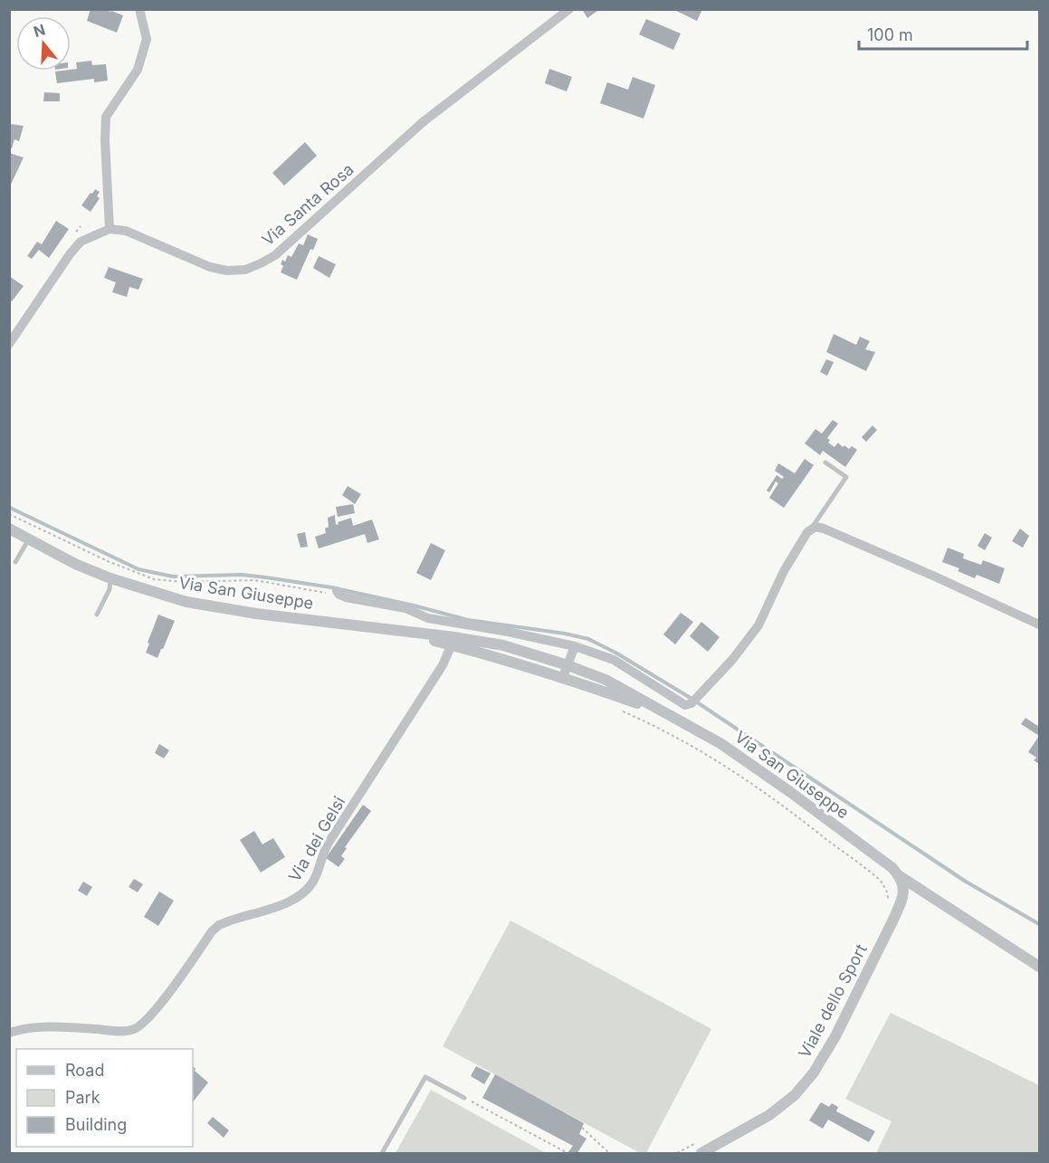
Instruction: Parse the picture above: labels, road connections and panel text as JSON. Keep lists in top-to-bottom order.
{
  "streets": {
    "street": [
      "Via Santa Rosa",
      "Via San Giuseppe",
      "Via dei Gelsi",
      "Viale dello Sport"
    ]
  },
  "crossings": [
    ["Via San Giuseppe", "Via dei Gelsi"],
    ["Via San Giuseppe", "Viale dello Sport"]
  ],
  "legend": ["Road", "Park", "Building"],
  "scale_bar": "100 m",
  "north": "top"
}
